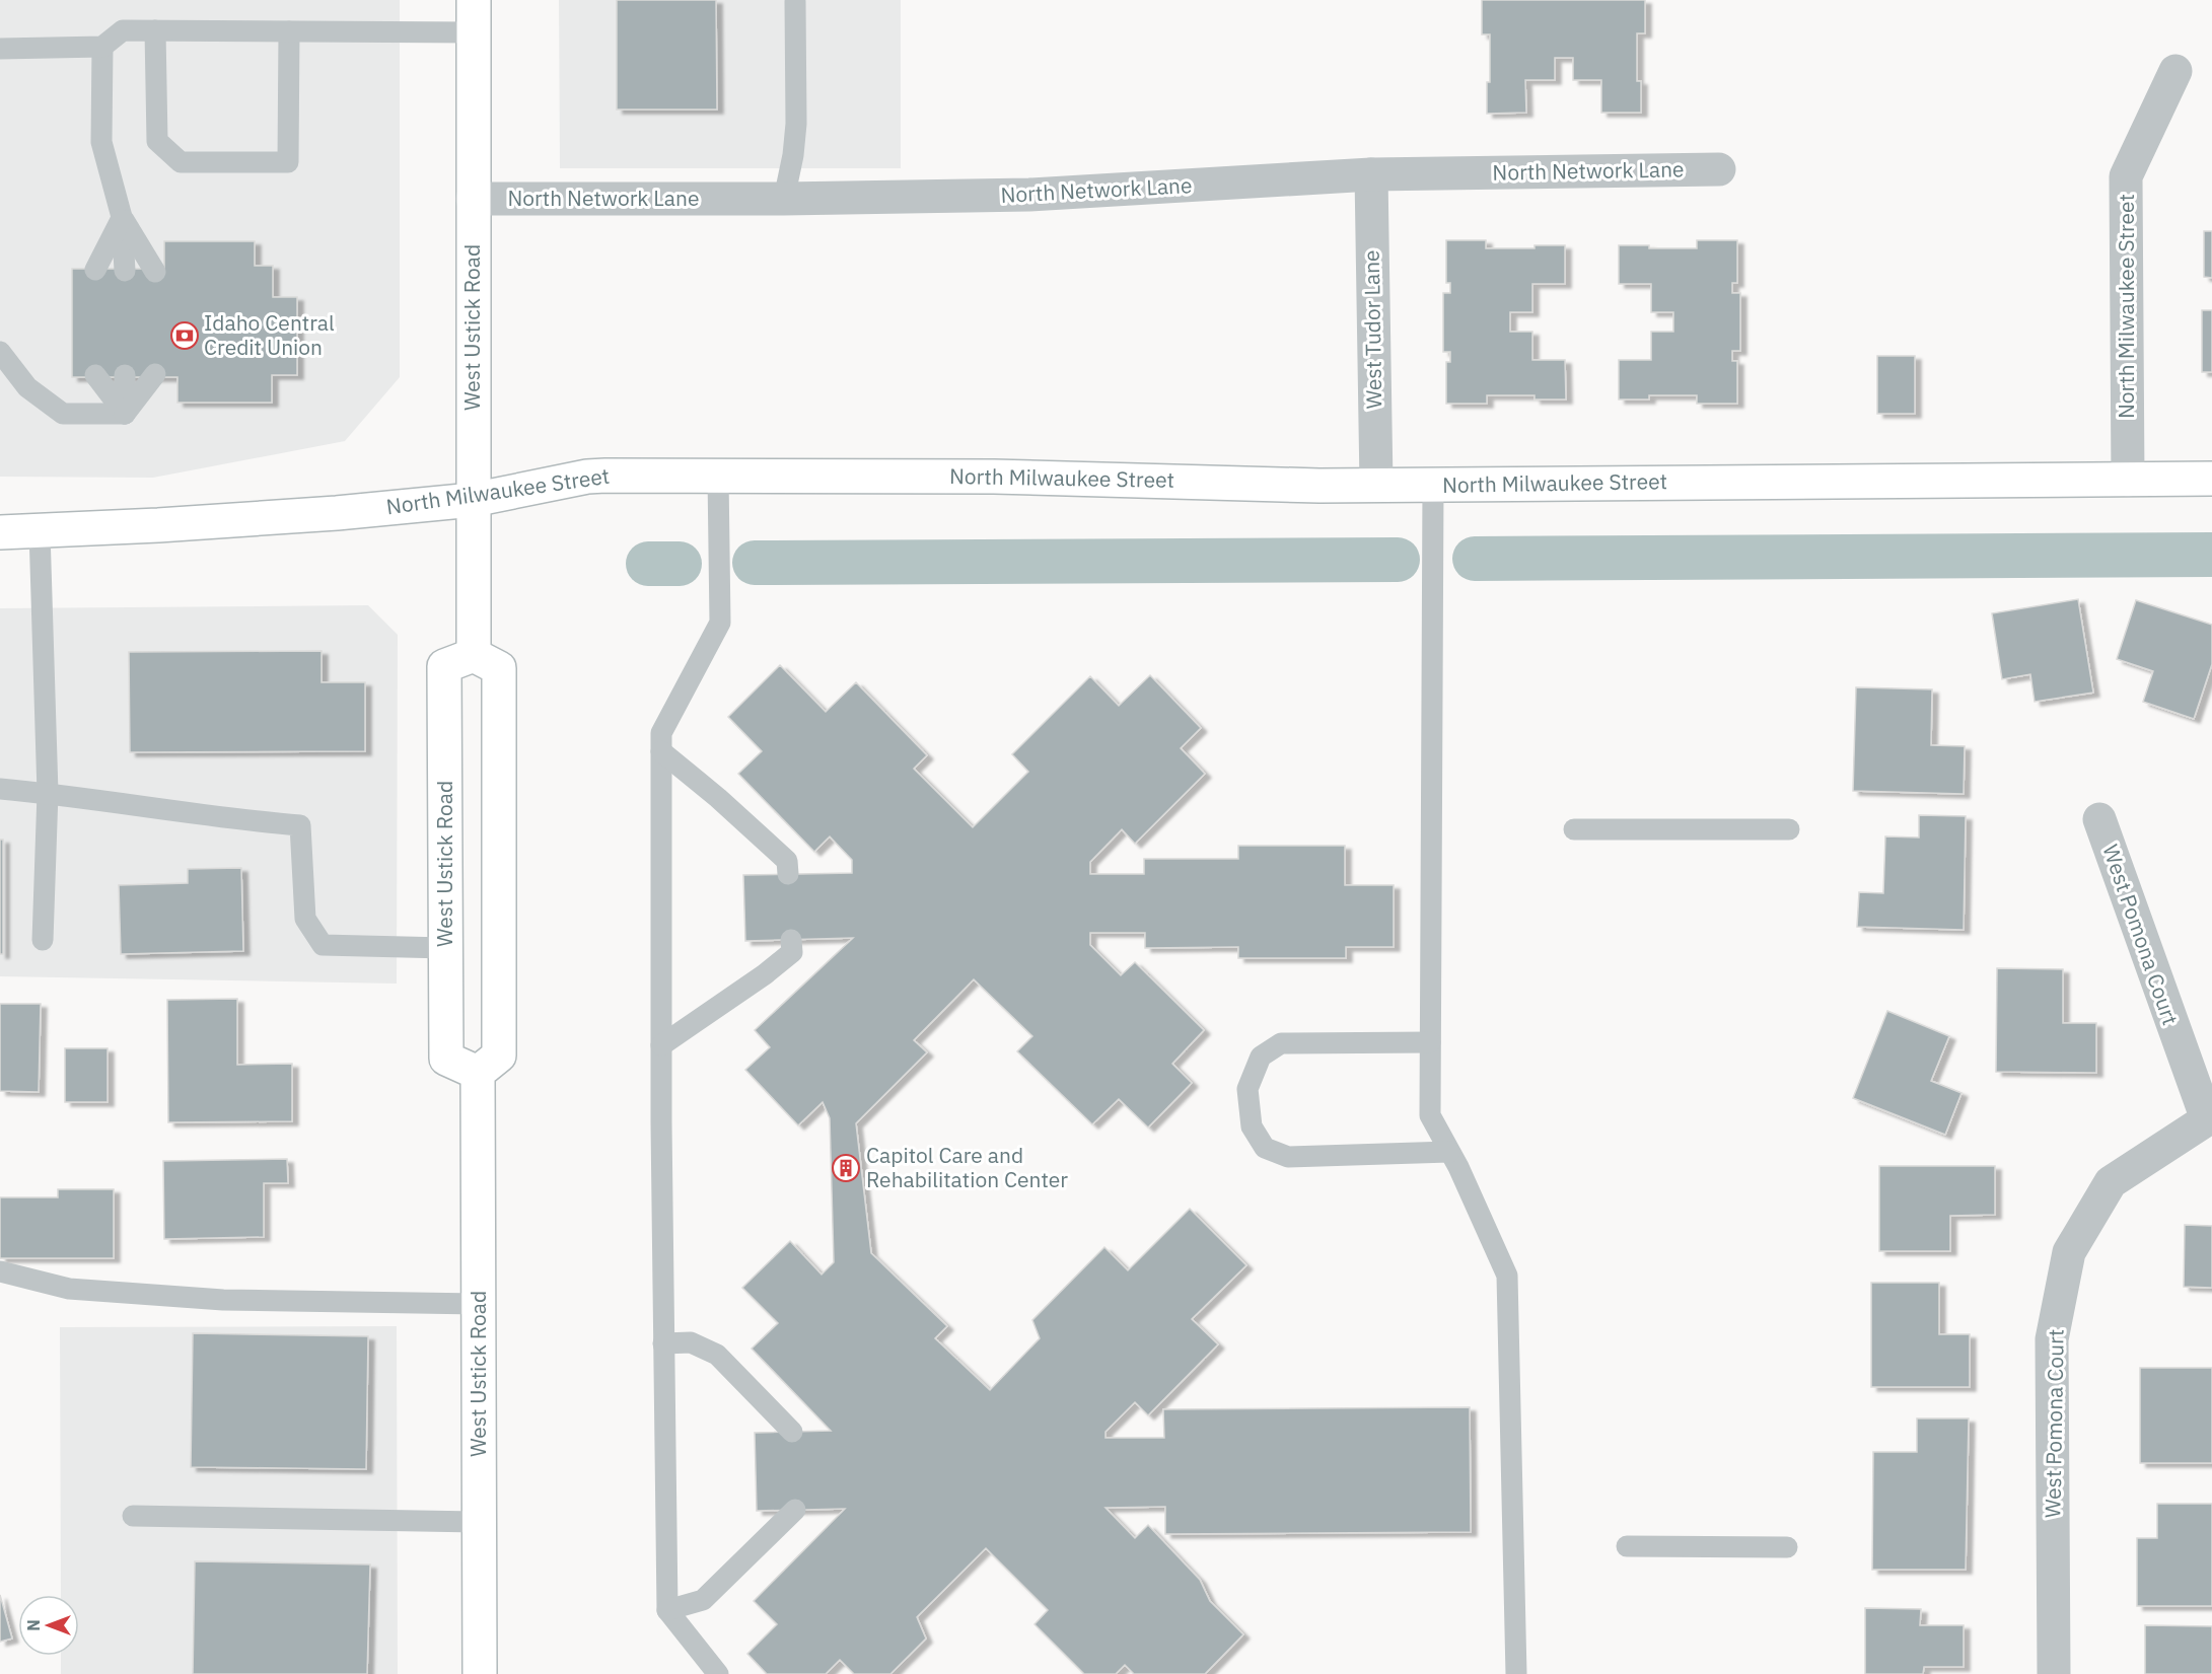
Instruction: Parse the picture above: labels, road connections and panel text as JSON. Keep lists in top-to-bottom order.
{
  "streets": {
    "main road": ["North Milwaukee Street", "West Ustick Road"],
    "street": ["North Network Lane", "West Tudor Lane", "West Pomona Court"]
  },
  "crossings": [
    ["North Network Lane", "West Ustick Road"],
    ["North Network Lane", "West Tudor Lane"],
    ["North Milwaukee Street", "West Ustick Road"],
    ["North Milwaukee Street", "West Tudor Lane"]
  ],
  "places": {
    "bank": ["Idaho Central Credit Union"],
    "building": ["Capitol Care and Rehabilitation Center"]
  },
  "north": "left"
}
